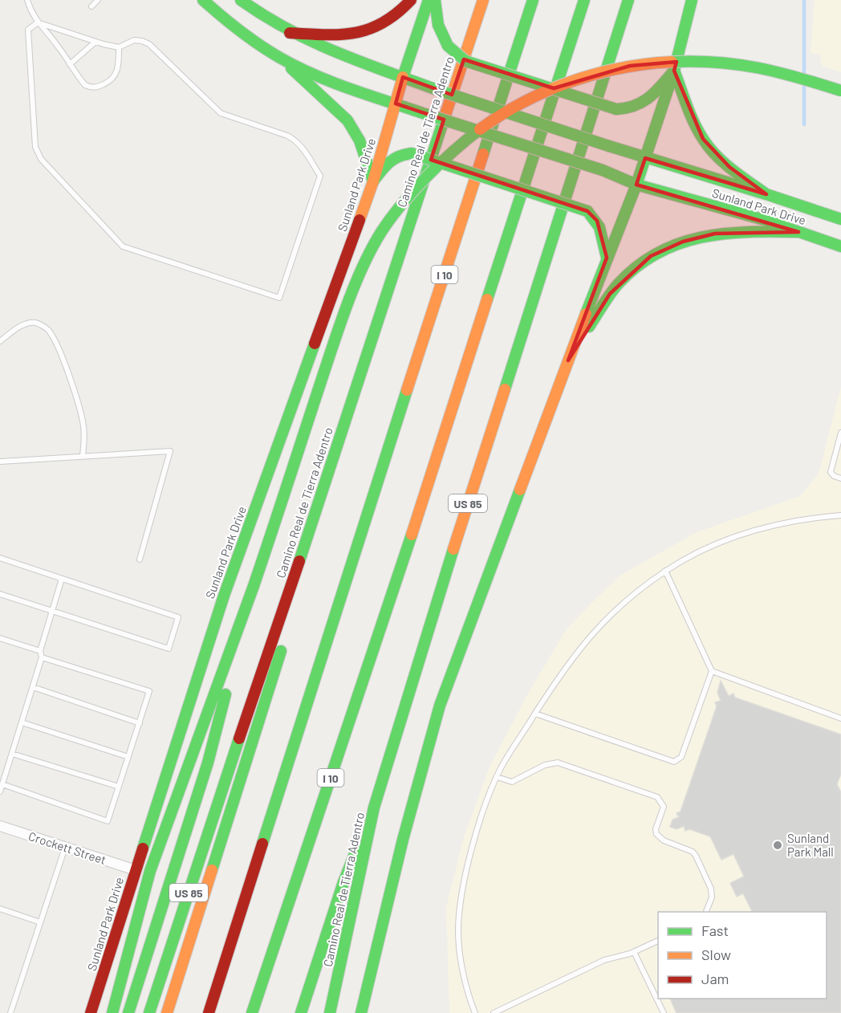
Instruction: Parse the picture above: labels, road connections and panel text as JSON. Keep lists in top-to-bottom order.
{
  "streets": {
    "main road": [
      "Camino Real de Tierra Adentro",
      "Sunland Park Drive",
      "I 10",
      "US 85"
    ],
    "street": ["Crockett Street"]
  },
  "crossings": [
    ["Sunland Park Drive", "Crockett Street"]
  ],
  "places": ["Sunland Park Mall"],
  "legend": ["Fast", "Slow", "Jam"]
}
